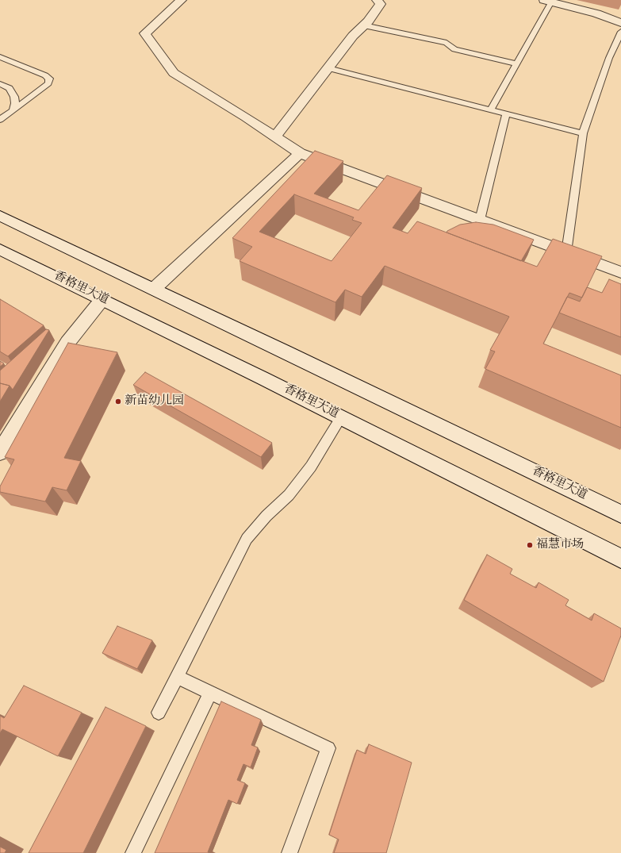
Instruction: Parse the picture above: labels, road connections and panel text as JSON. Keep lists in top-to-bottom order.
{
  "streets": {
    "street": ["香格里大道"]
  },
  "places": ["新苗幼儿园", "福慧市场"]
}
